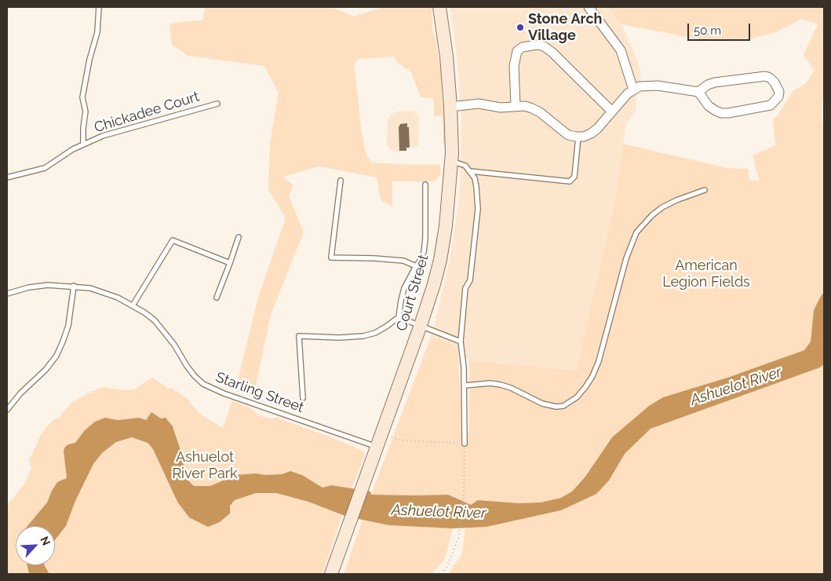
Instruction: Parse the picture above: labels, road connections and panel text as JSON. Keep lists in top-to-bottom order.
{
  "streets": {
    "main road": ["Court Street"],
    "lane": ["Chickadee Court", "Starling Street"]
  },
  "crossings": [
    ["Court Street", "Starling Street"]
  ],
  "water": ["Ashuelot River"],
  "parks": ["American Legion Fields", "Ashuelot River Park"],
  "places": ["Stone Arch Village"],
  "scale_bar": "50 m",
  "north": "top right"
}
